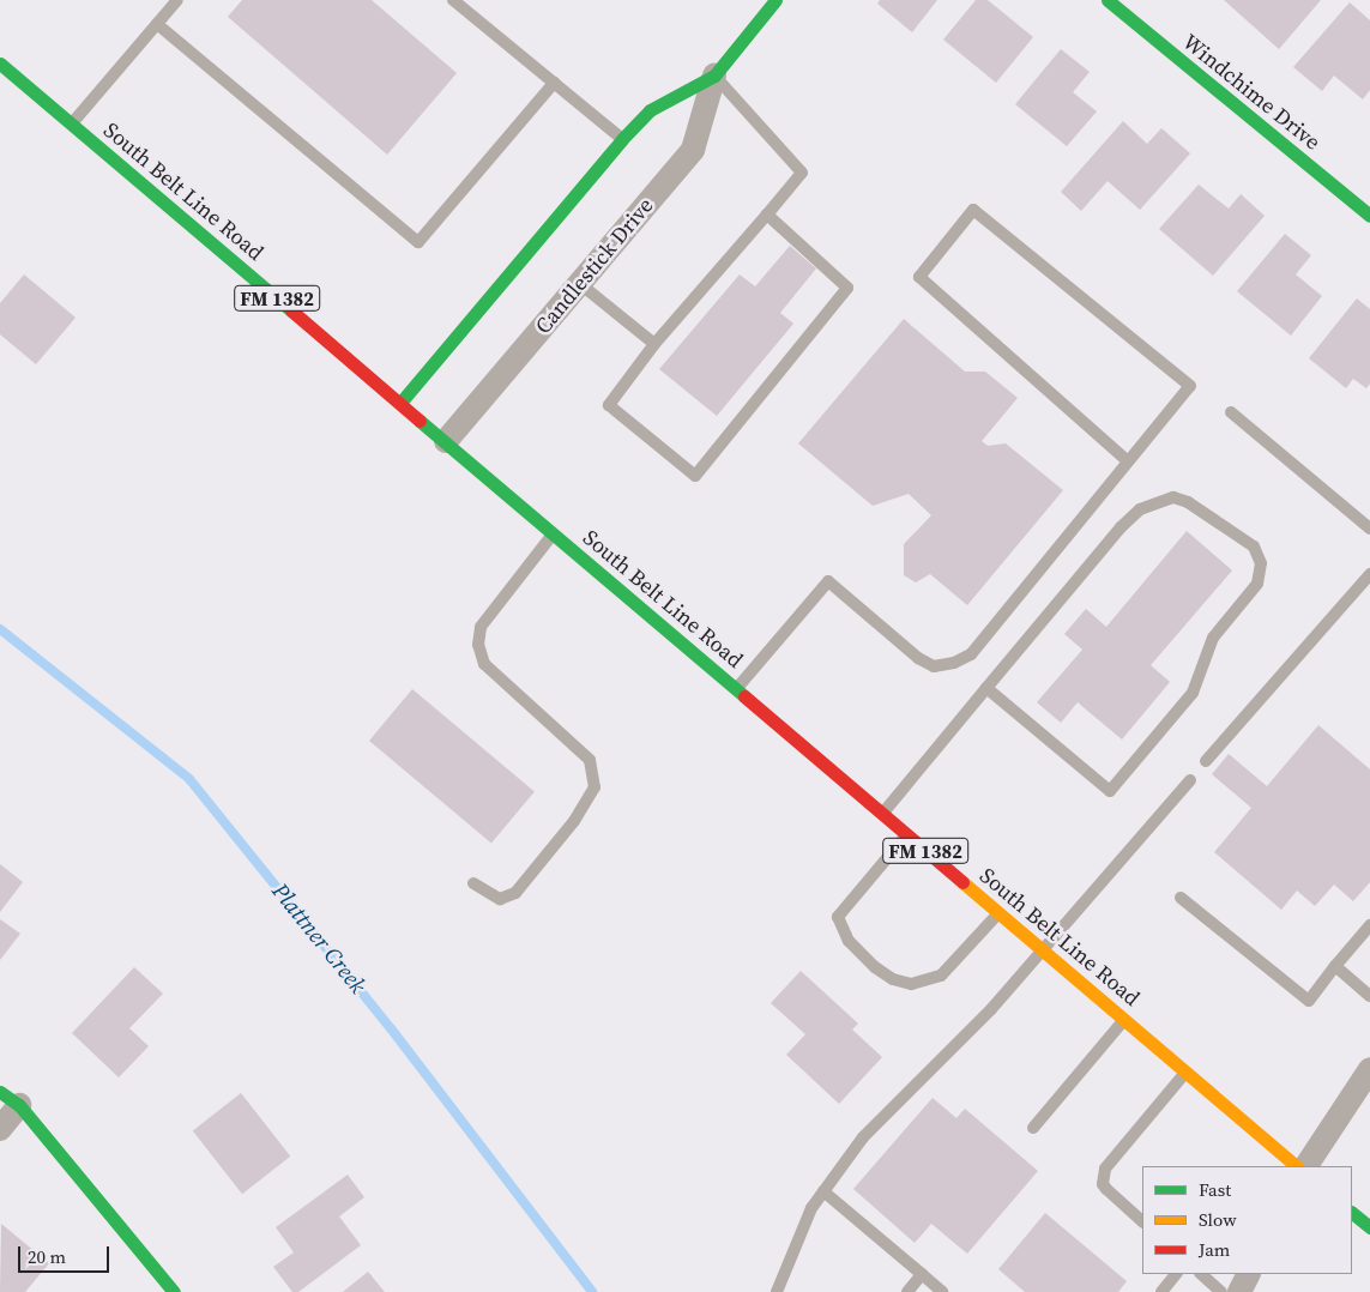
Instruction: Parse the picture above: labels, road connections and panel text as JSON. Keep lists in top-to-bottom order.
{
  "streets": {
    "main road": [
      "Windchime Drive",
      "South Belt Line Road",
      "Candlestick Drive",
      "FM 1382"
    ]
  },
  "crossings": [
    ["South Belt Line Road", "Candlestick Drive"]
  ],
  "water": ["Plattner Creek"],
  "legend": ["Fast", "Slow", "Jam"],
  "scale_bar": "20 m"
}
